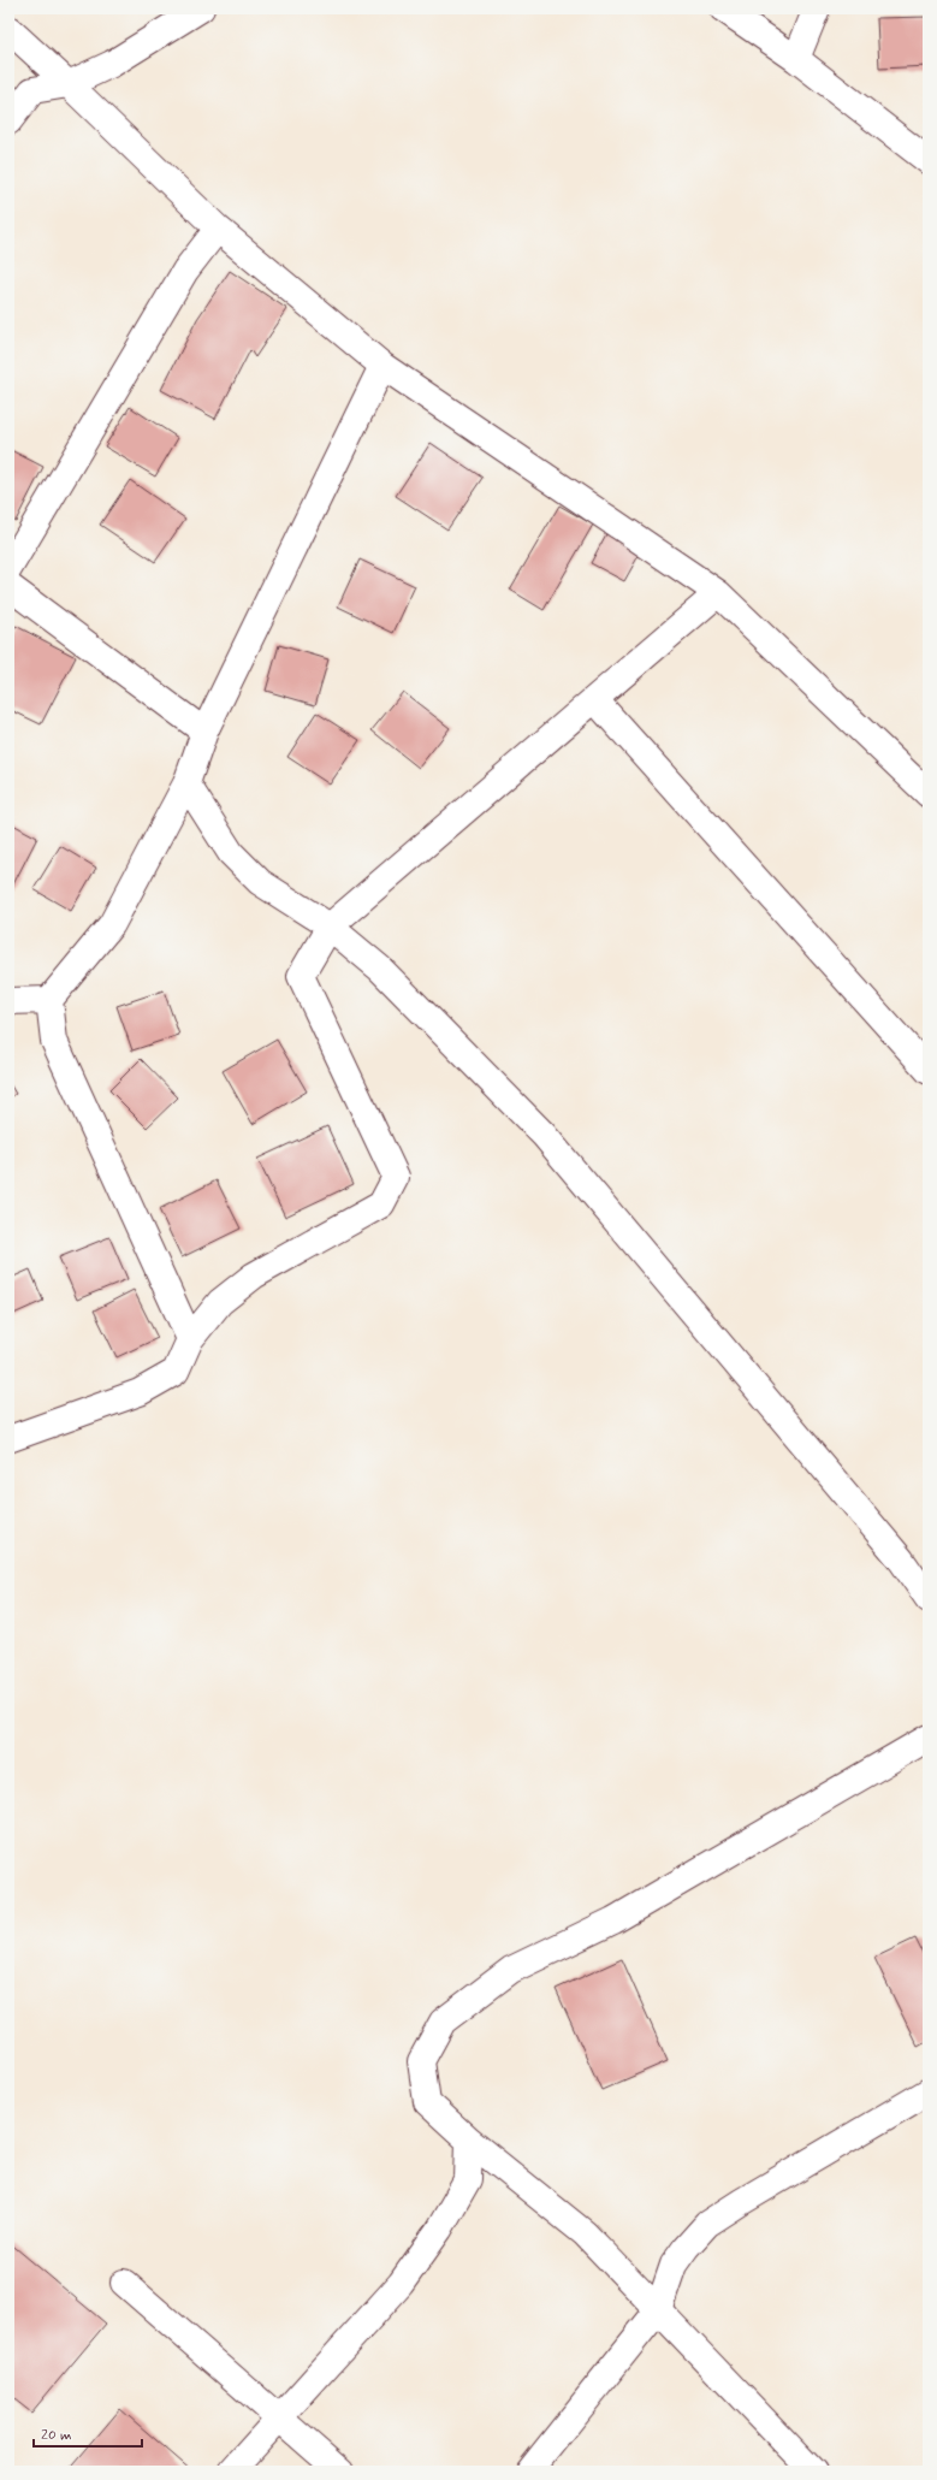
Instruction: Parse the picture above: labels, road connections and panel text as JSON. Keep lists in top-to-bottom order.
{
  "scale_bar": "20 m"
}
